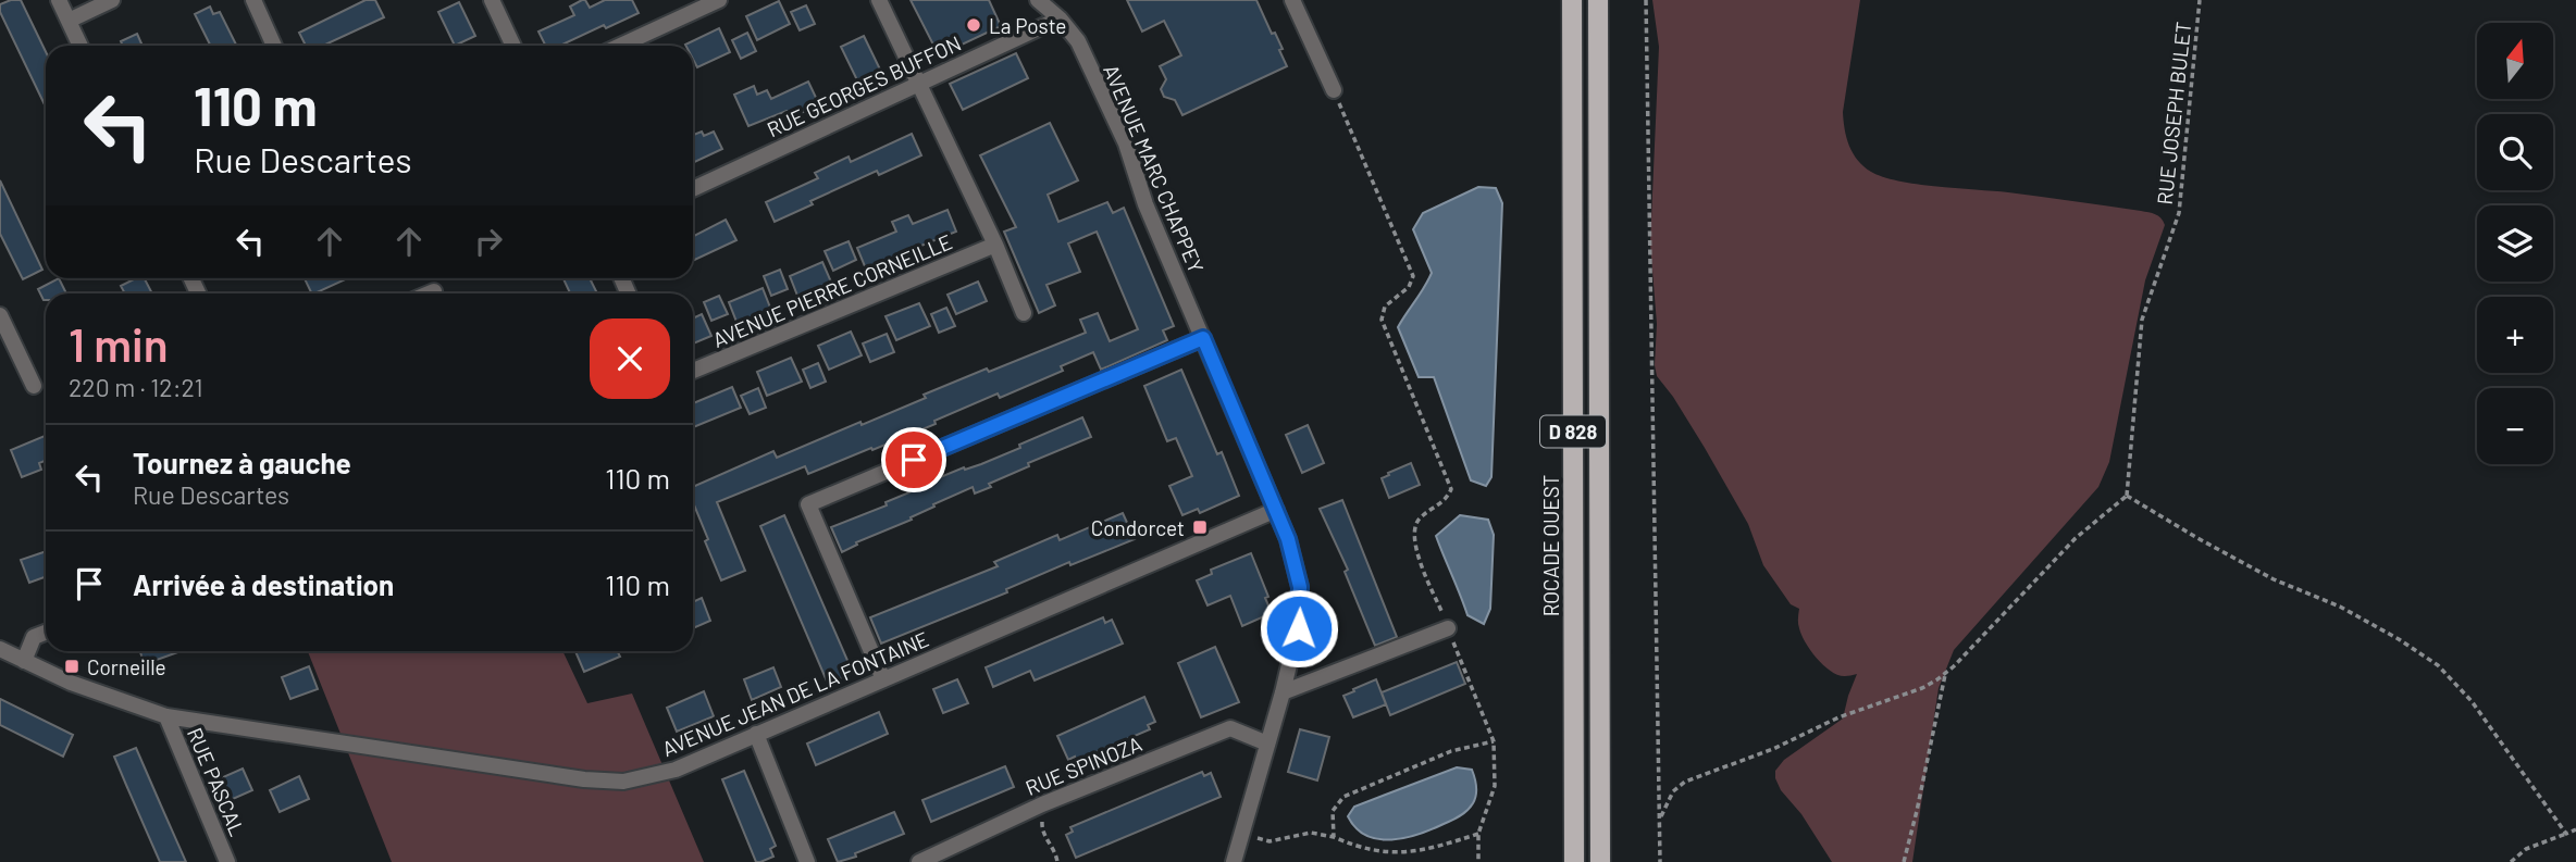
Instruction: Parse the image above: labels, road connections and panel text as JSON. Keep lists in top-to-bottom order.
{
  "streets": {
    "main road": ["D 828", "ROCADE OUEST"],
    "street": [
      "RUE GEORGES BUFFON",
      "AVENUE MARC CHAPPEY",
      "AVENUE PIERRE CORNEILLE",
      "AVENUE JEAN DE LA FONTAINE",
      "RUE SPINOZA",
      "RUE PASCAL"
    ],
    "path": ["RUE JOSEPH BULET"]
  },
  "crossings": [
    ["RUE GEORGES BUFFON", "AVENUE MARC CHAPPEY"],
    ["AVENUE MARC CHAPPEY", "AVENUE JEAN DE LA FONTAINE"],
    ["AVENUE MARC CHAPPEY", "RUE SPINOZA"],
    ["AVENUE JEAN DE LA FONTAINE", "RUE PASCAL"]
  ],
  "places": {
    "other": ["La Poste"],
    "transit": ["Condorcet", "Corneille"]
  },
  "north": "top",
  "page": {
    "map_buttons": ["+", "−"],
    "turn": ["110 m", "Rue Descartes"],
    "heading": ["1 min", "220 m · 12:21"],
    "list": [
      {
        "name": "Tournez à gauche",
        "note": "Rue Descartes",
        "value": "110 m"
      },
      {
        "name": "Arrivée à destination",
        "value": "110 m"
      }
    ]
  }
}
